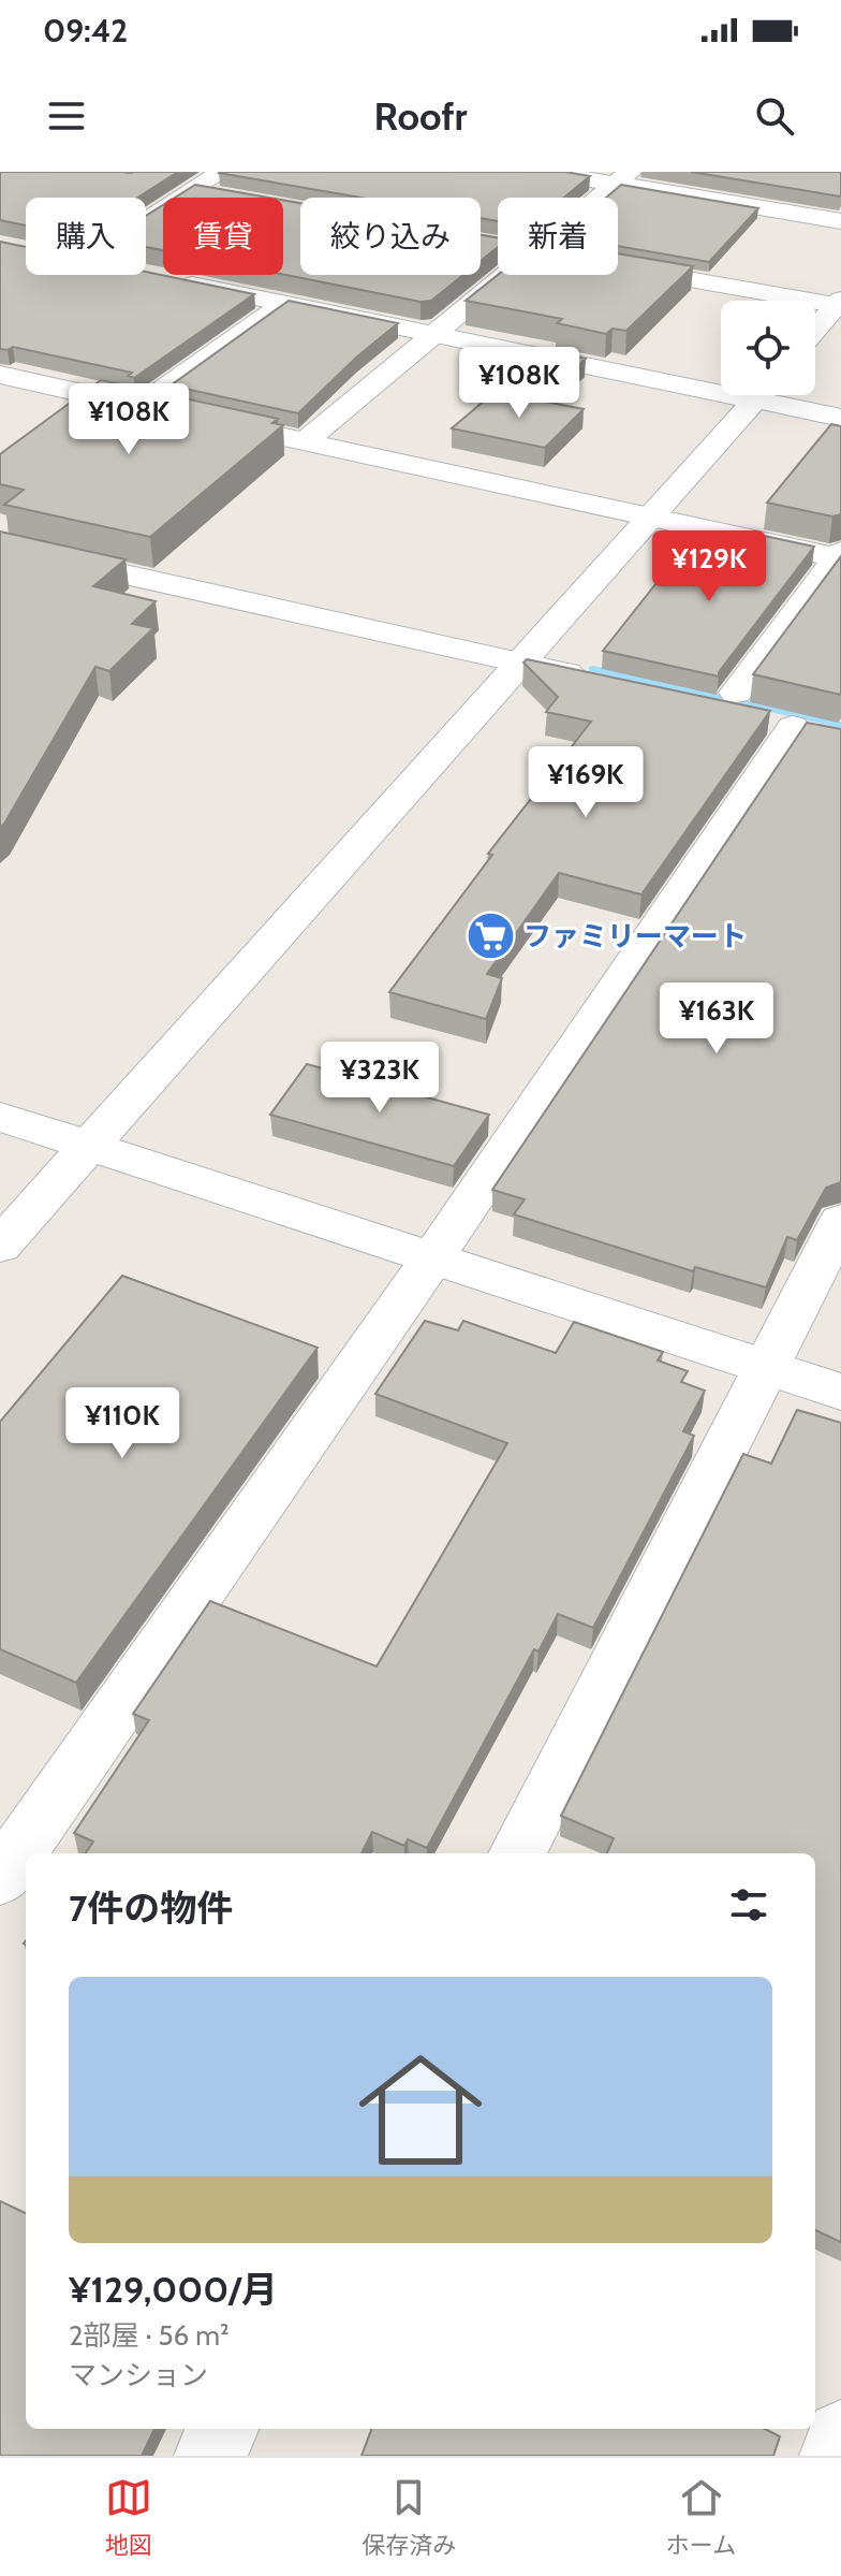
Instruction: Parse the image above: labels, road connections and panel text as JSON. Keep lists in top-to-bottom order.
{
  "places": {
    "supermarket": ["ファミリーマート"]
  },
  "page": {
    "status": "09:42",
    "header": "Roofr",
    "chip": [
      "購入",
      "賃貸",
      "絞り込み",
      "新着"
    ],
    "price": [
      "¥108K",
      "¥108K",
      "¥129K",
      "¥169K",
      "¥163K",
      "¥323K",
      "¥110K"
    ],
    "heading": "7件の物件",
    "list": [
      {
        "name": "¥129,000/月",
        "note": "2部屋 · 56 m² · マンション"
      }
    ],
    "tabs": ["地図", "保存済み", "ホーム"]
  }
}
